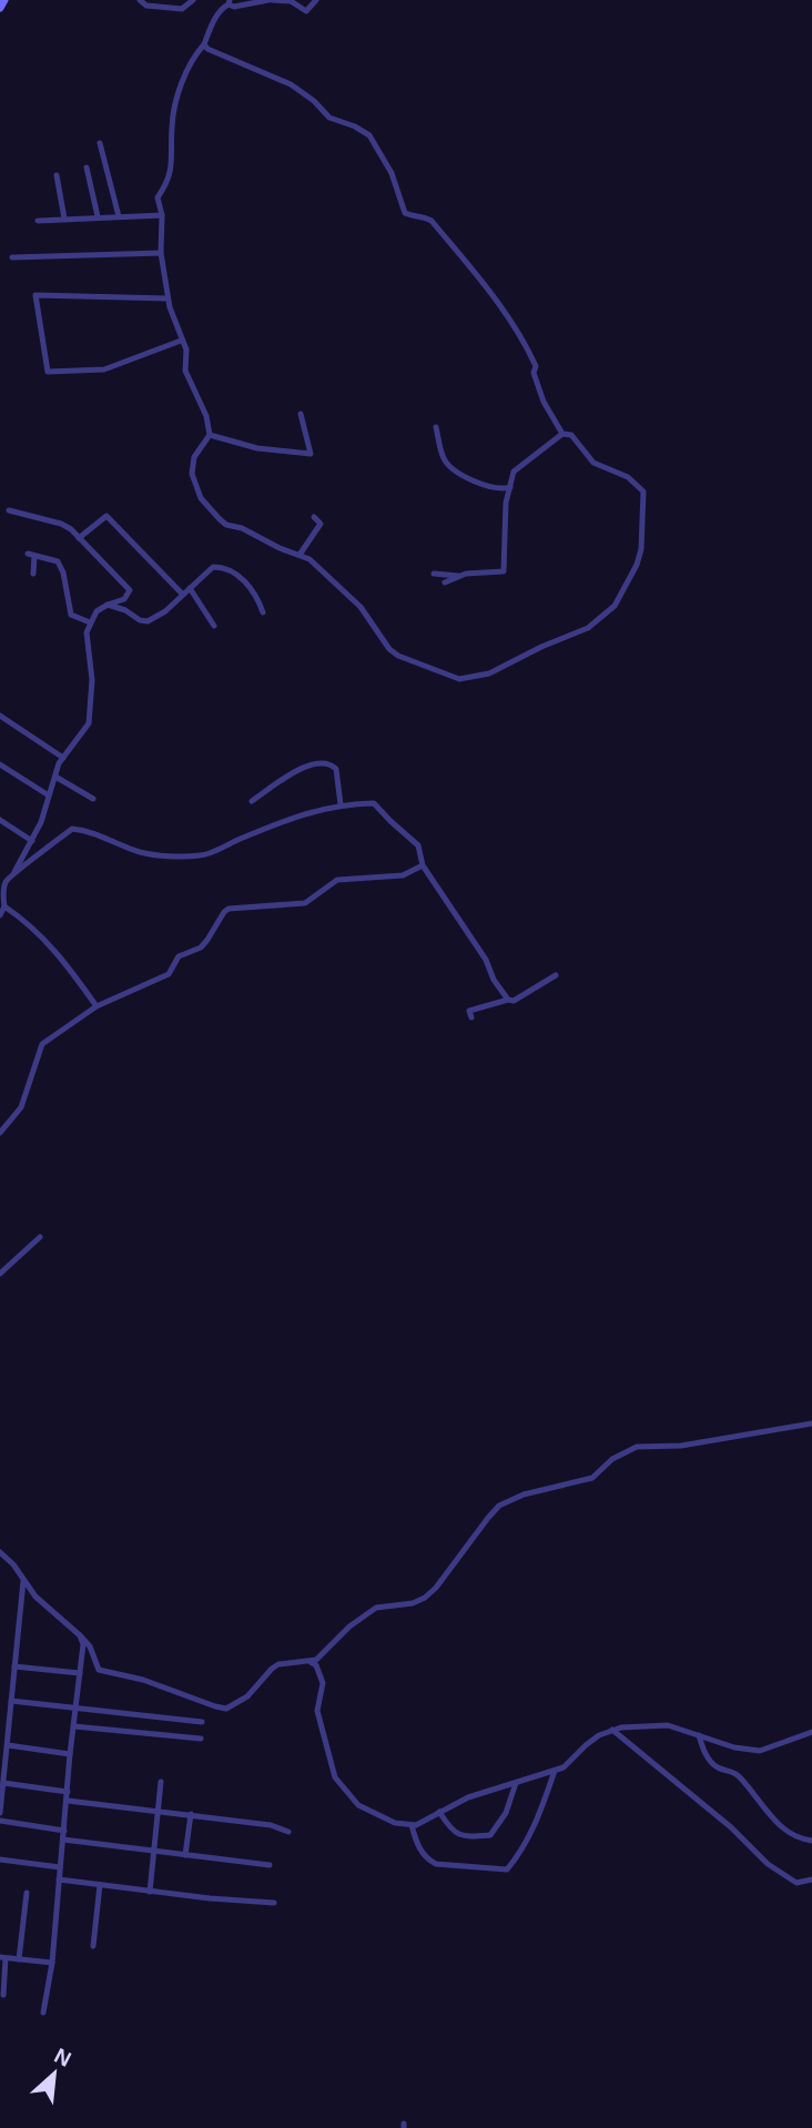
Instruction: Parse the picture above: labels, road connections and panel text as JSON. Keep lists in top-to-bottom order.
{
  "north": "top right"
}
